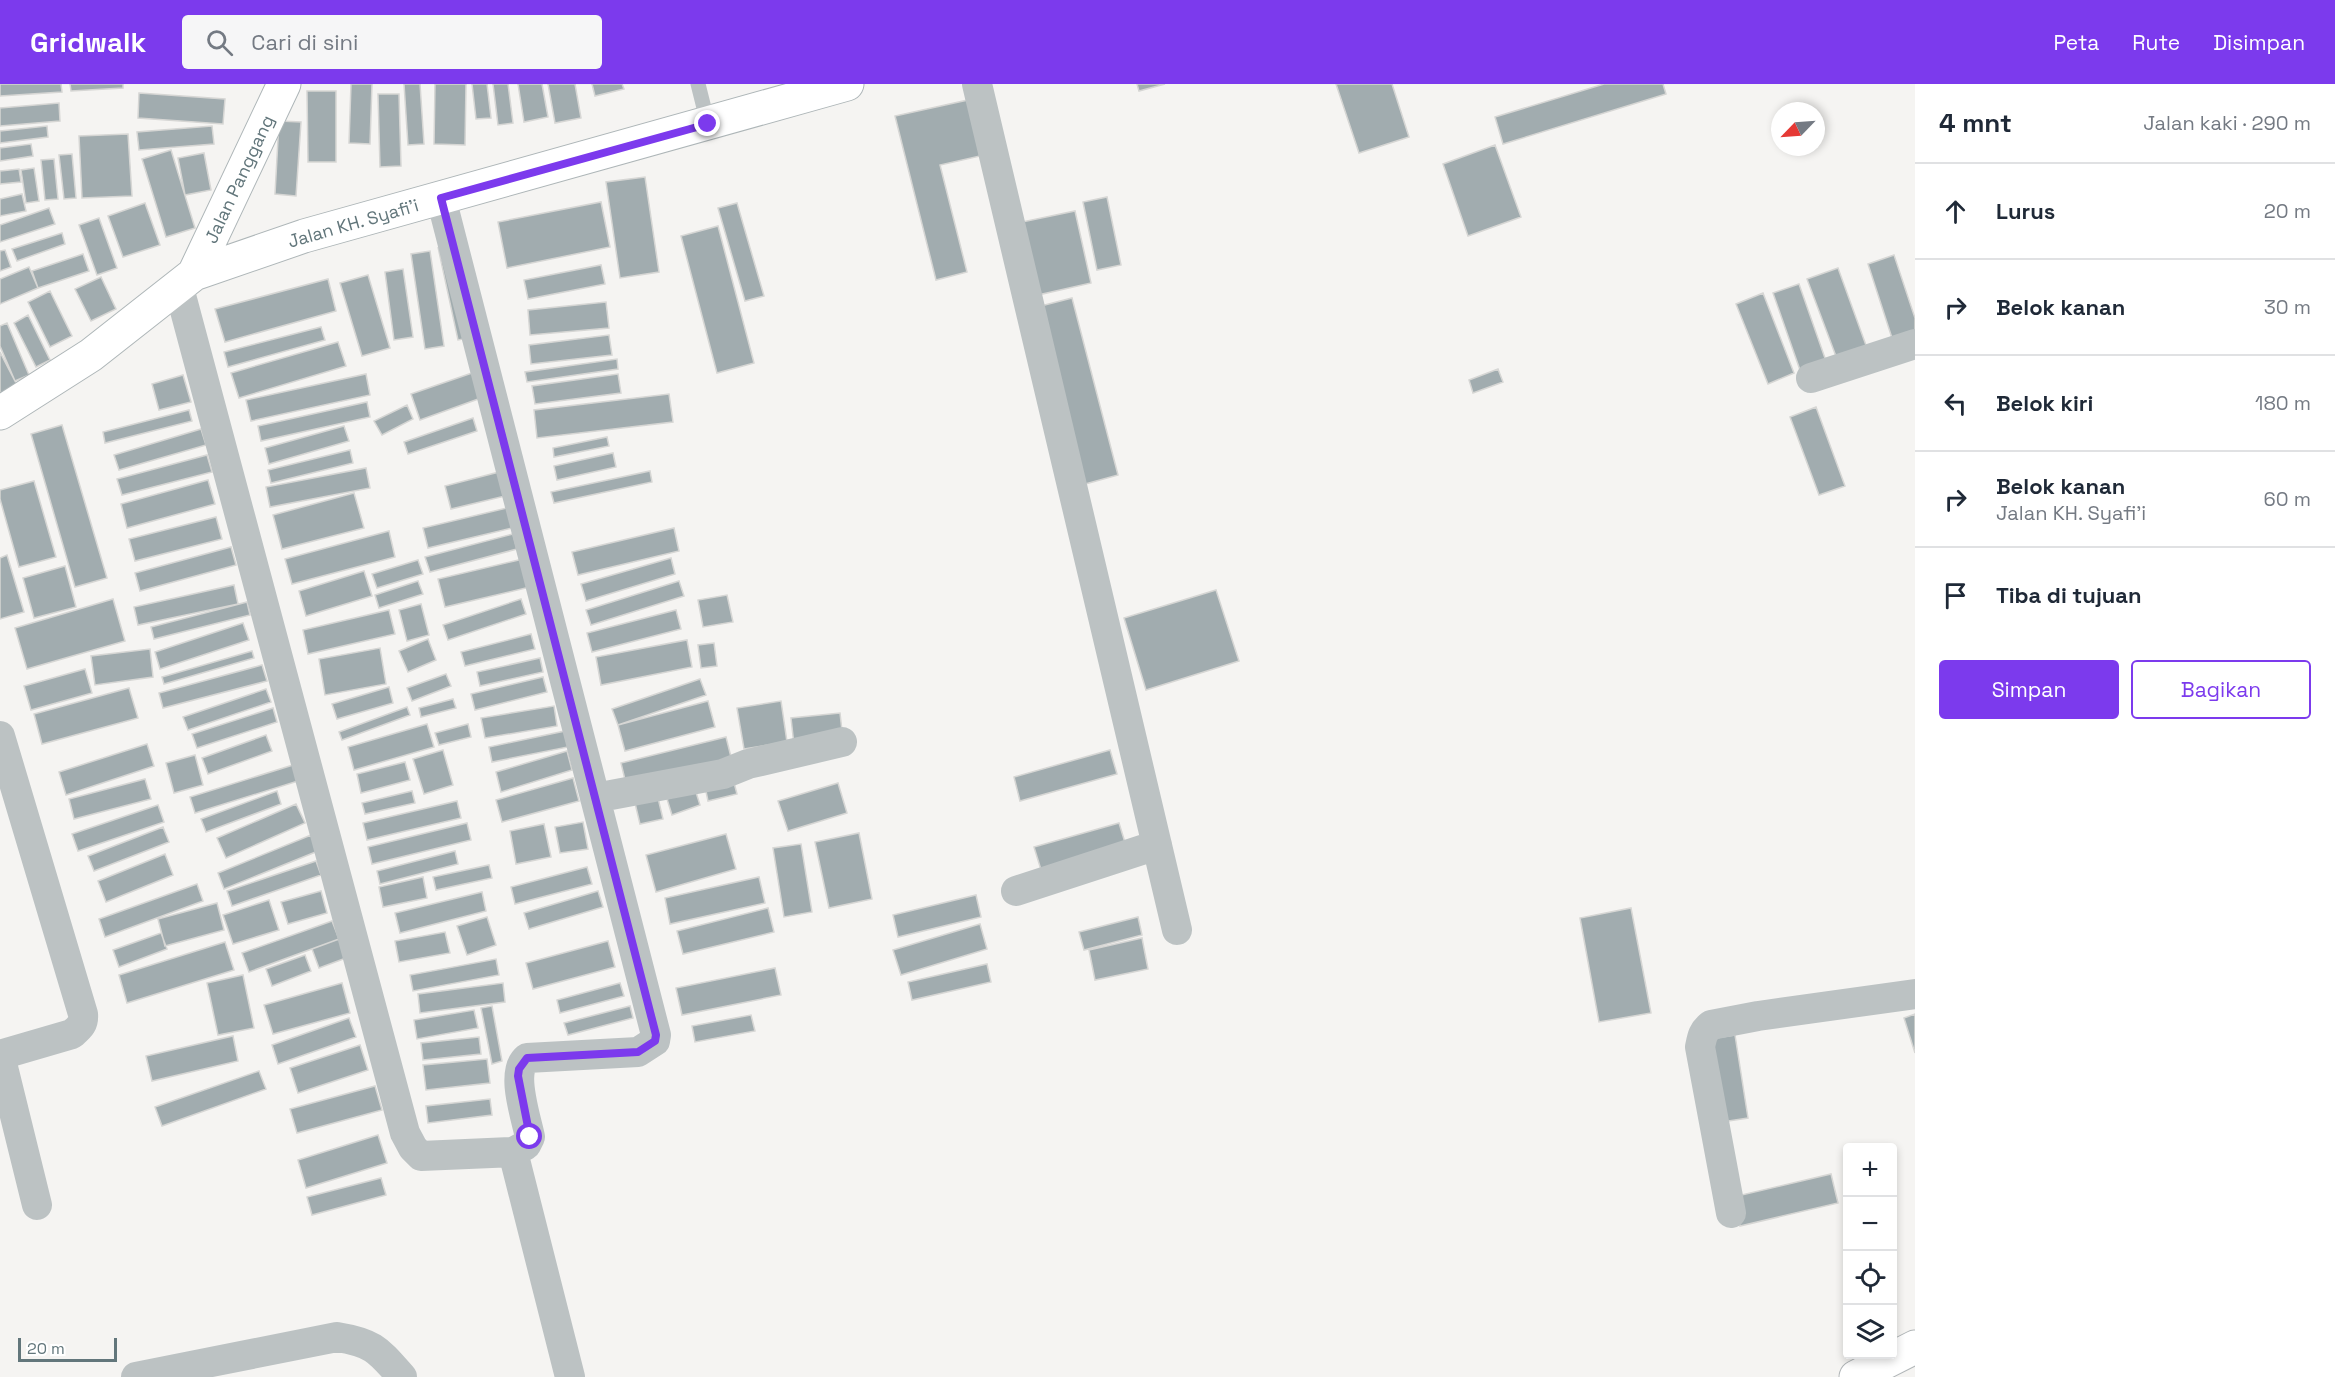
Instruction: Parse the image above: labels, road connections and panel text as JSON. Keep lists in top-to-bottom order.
{
  "streets": {
    "main road": ["Jalan Panggang", "Jalan KH. Syafi'i"]
  },
  "crossings": [
    ["Jalan Panggang", "Jalan KH. Syafi'i"]
  ],
  "scale_bar": "20 m",
  "north": "bottom left",
  "page": {
    "header": "Gridwalk",
    "search": "Cari di sini",
    "nav": ["Peta", "Rute", "Disimpan"],
    "heading": ["4 mnt", "Jalan kaki · 290 m"],
    "list": [
      ["Lurus", "20 m"],
      ["Belok kanan", "30 m"],
      ["Belok kiri", "180 m"],
      ["Belok kanan", "Jalan KH. Syafi'i", "60 m"],
      "Tiba di tujuan"
    ],
    "buttons": ["Simpan", "Bagikan"],
    "map_buttons": ["+", "−"],
    "scale": "20 m"
  }
}
